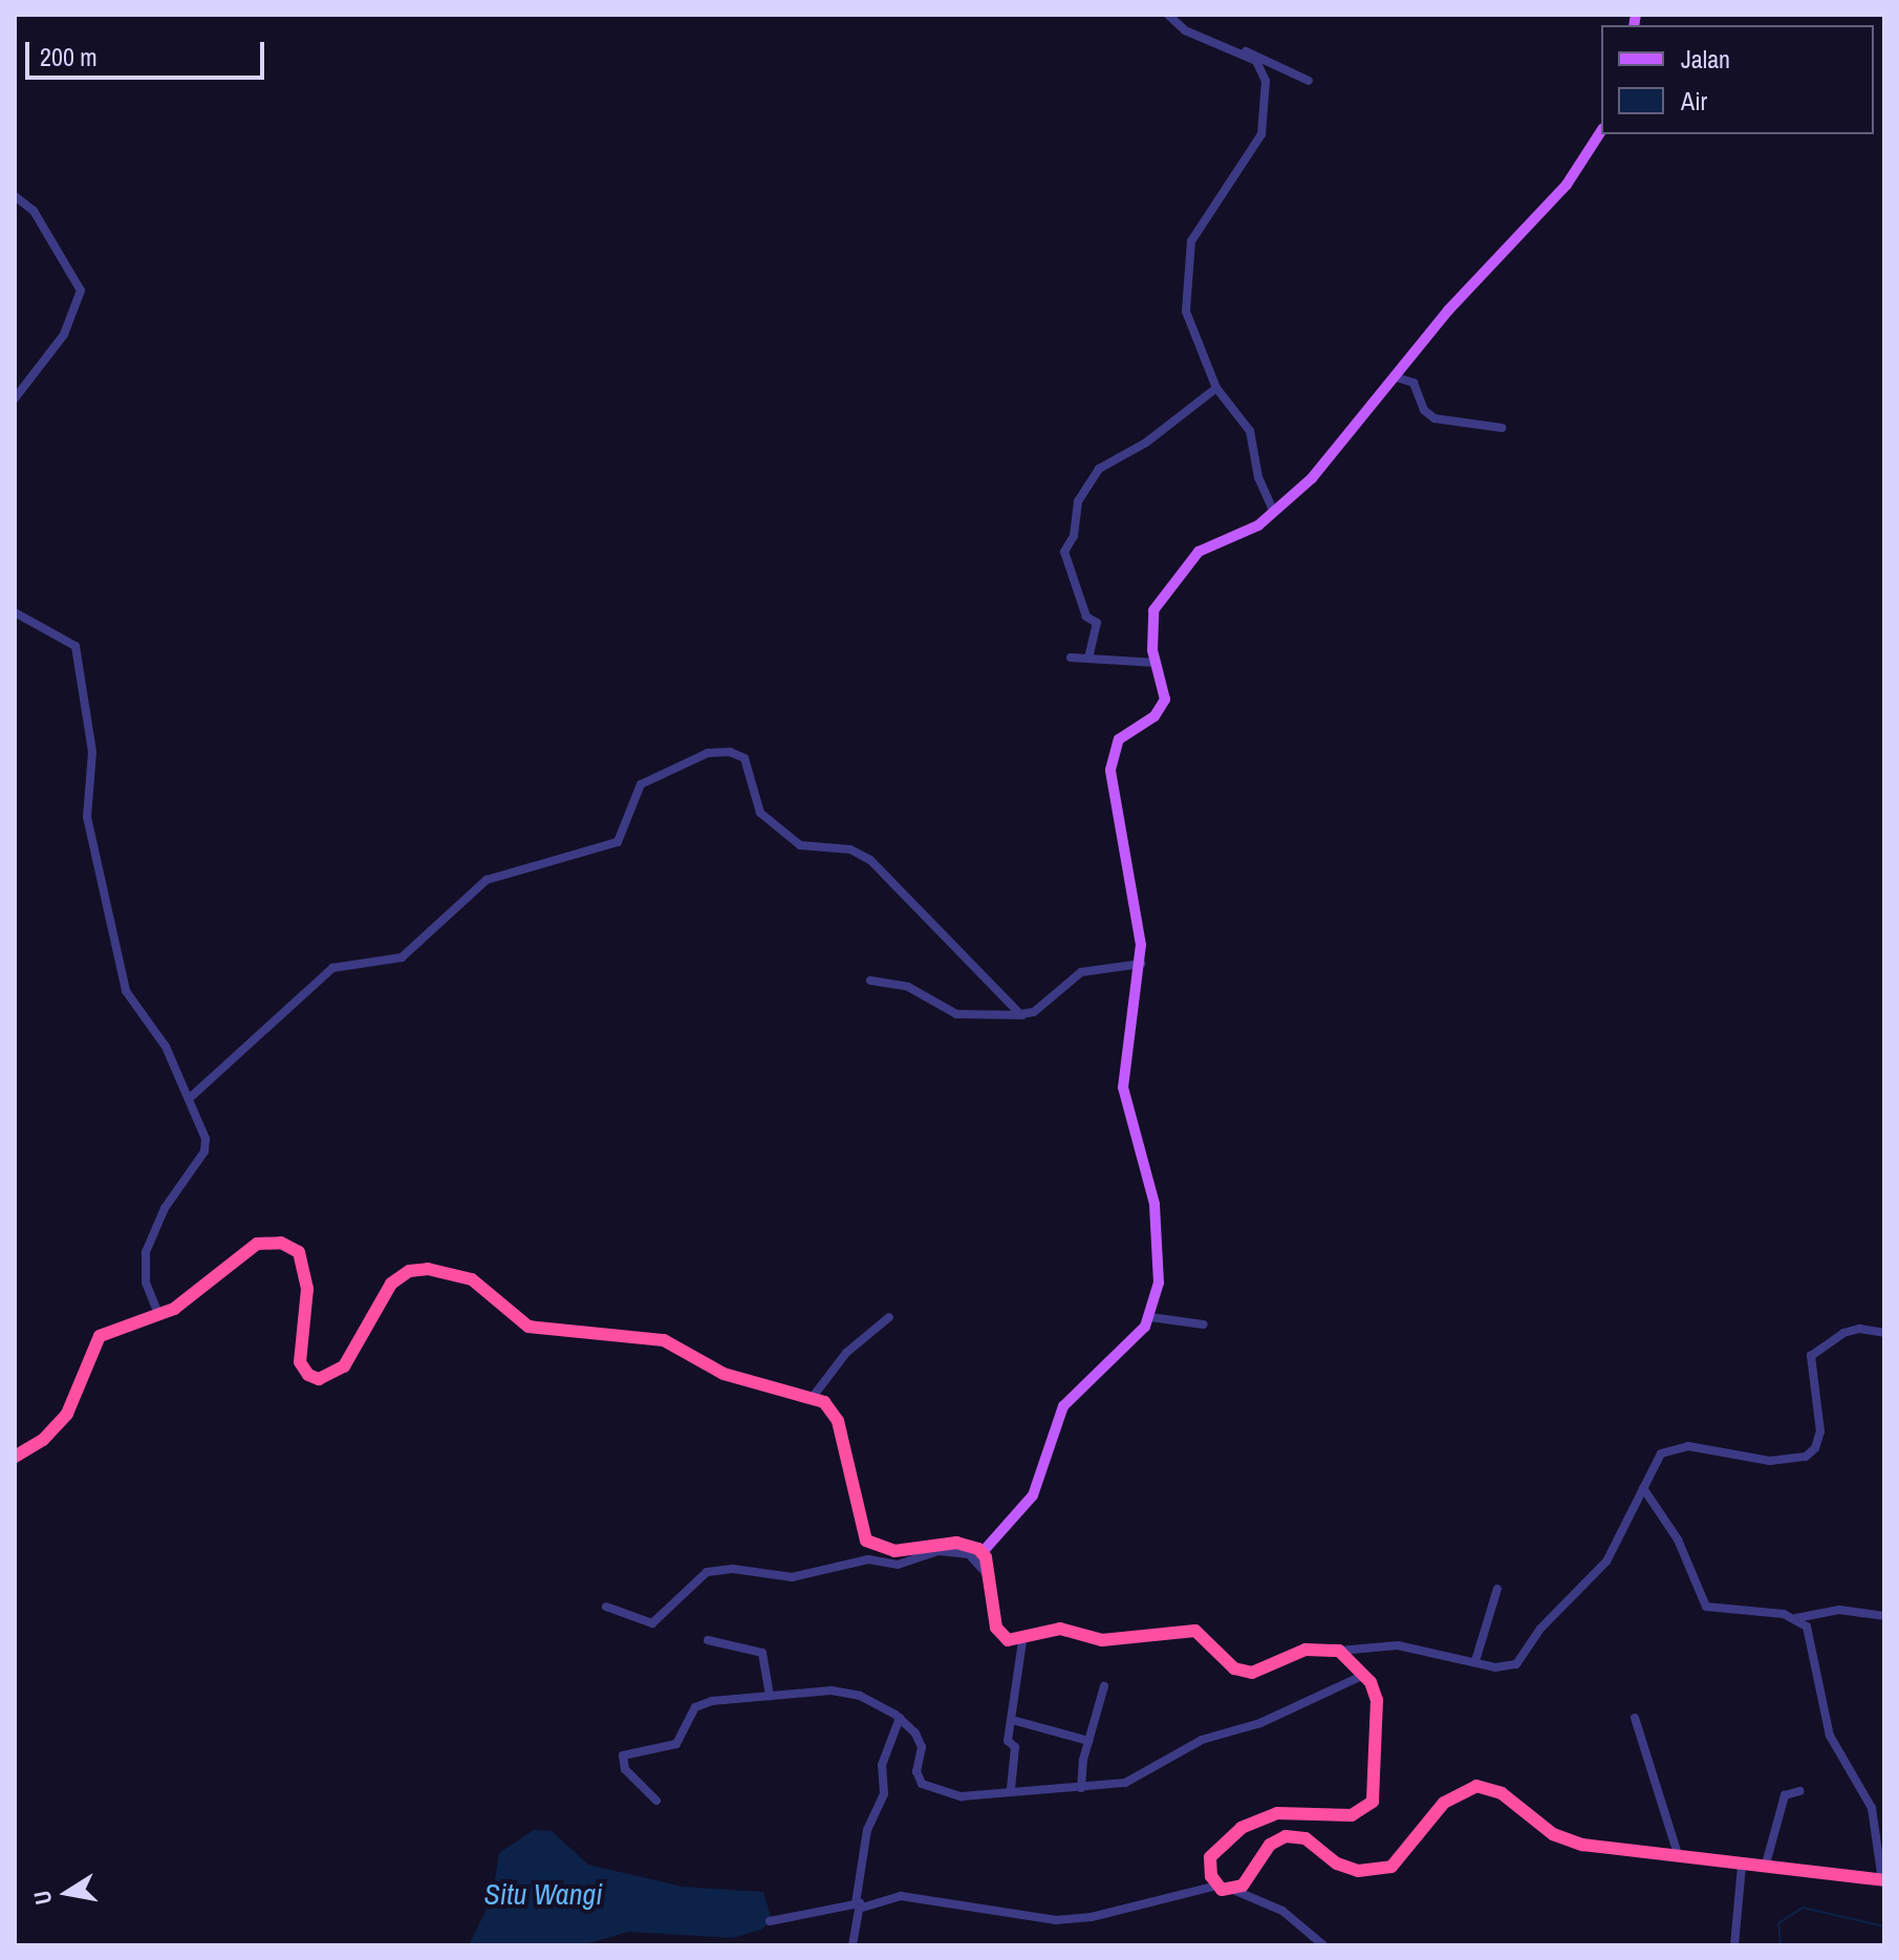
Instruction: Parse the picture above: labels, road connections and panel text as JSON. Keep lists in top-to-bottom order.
{
  "water": ["Situ Wangi"],
  "legend": ["Jalan", "Air"],
  "scale_bar": "200 m",
  "north": "left"
}
